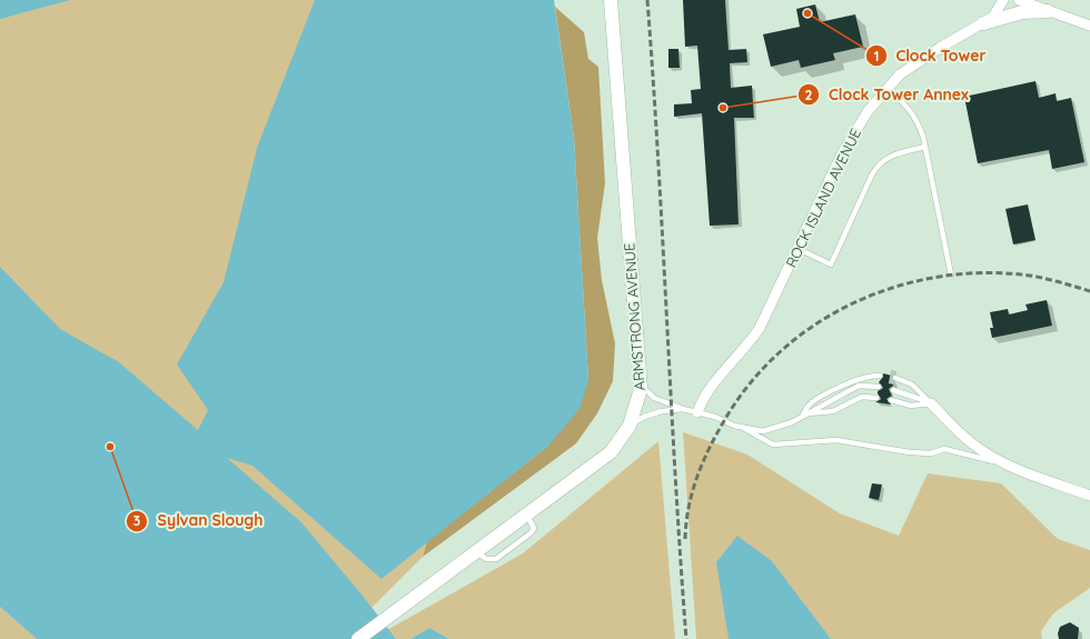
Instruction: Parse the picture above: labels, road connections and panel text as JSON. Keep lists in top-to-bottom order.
{
  "streets": {
    "street": ["ROCK ISLAND AVENUE", "ARMSTRONG AVENUE"]
  },
  "places": ["Clock Tower", "Clock Tower Annex", "Sylvan Slough"]
}
